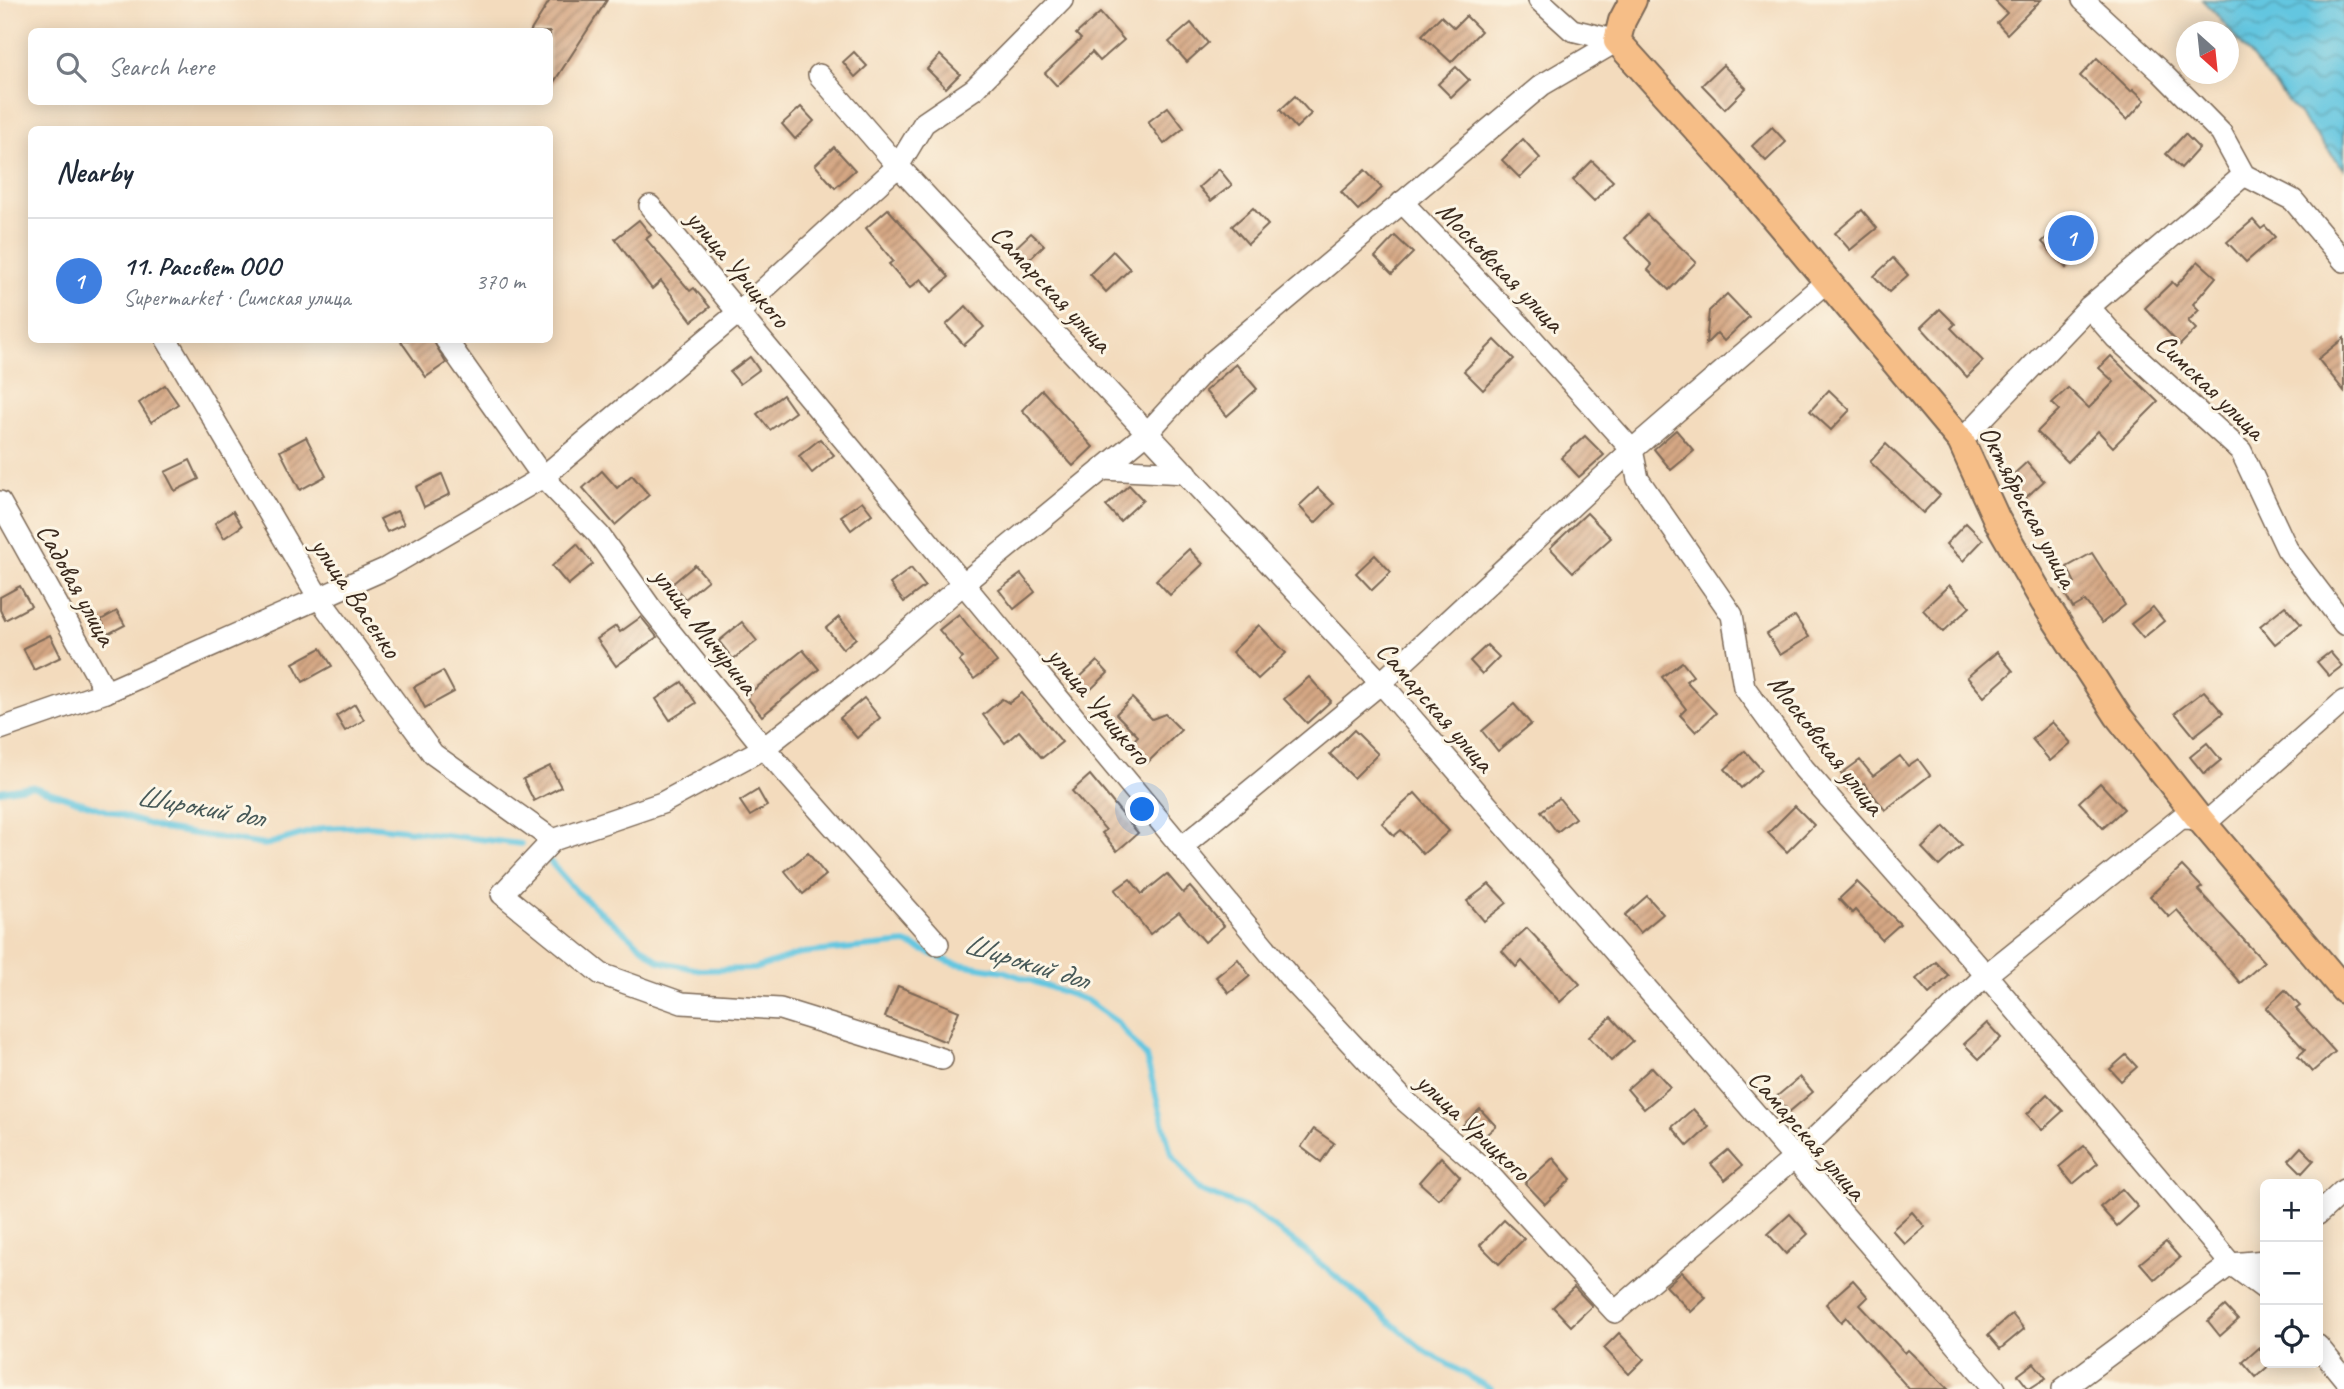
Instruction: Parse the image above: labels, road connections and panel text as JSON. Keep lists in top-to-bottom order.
{
  "streets": {
    "main road": ["Октябрьская улица"],
    "street": [
      "Московская улица",
      "улица Урицкого",
      "Самарская улица",
      "Симская улица",
      "Садовая улица",
      "улица Васенко",
      "улица Мичурина"
    ]
  },
  "crossings": [
    ["улица Урицкого", "Самарская улица"]
  ],
  "water": ["Широкий дол"],
  "north": "bottom right",
  "page": {
    "search": "Search here",
    "heading": "Nearby",
    "pins": "1",
    "list": [
      {
        "mark": "1",
        "name": "11. Рассвет ООО",
        "note": "Supermarket · Симская улица",
        "value": "370 m"
      }
    ],
    "map_buttons": ["+", "−"]
  }
}
